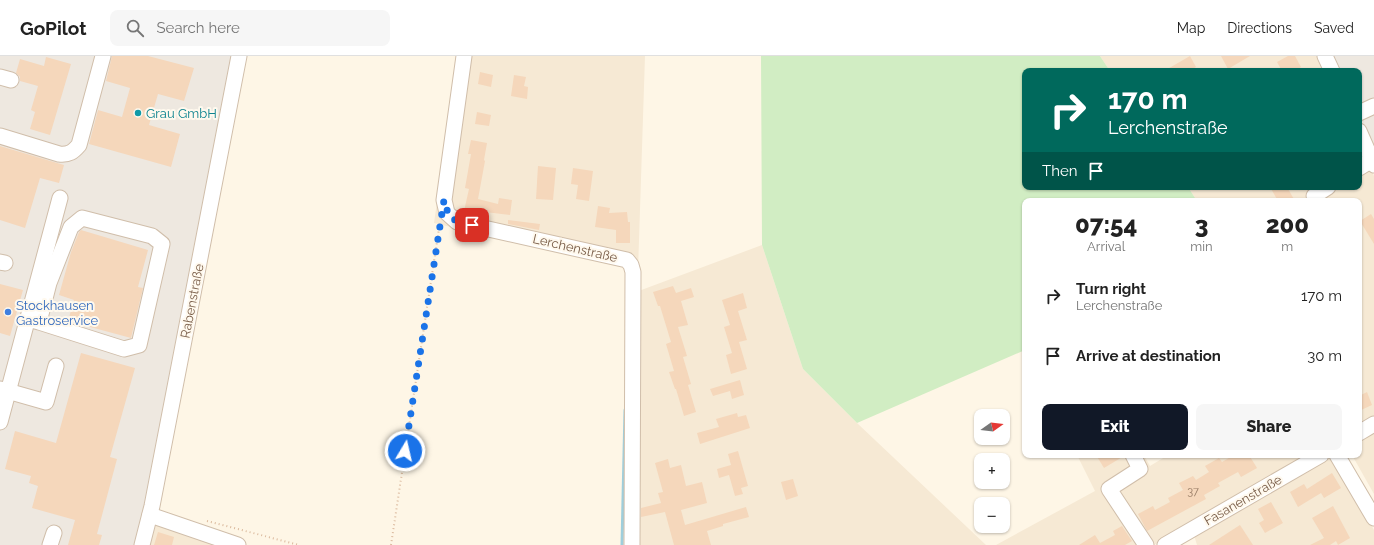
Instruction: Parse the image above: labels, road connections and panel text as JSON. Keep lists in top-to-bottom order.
{
  "streets": {
    "street": ["Lerchenstraße", "Rabenstraße", "Fasanenstraße"]
  },
  "places": ["Grau GmbH", "Stockhausen Gastroservice"],
  "house_numbers": ["37"],
  "north": "right",
  "page": {
    "header": "GoPilot",
    "search": "Search here",
    "nav": ["Map", "Directions", "Saved"],
    "turn": ["170 m", "Lerchenstraße"],
    "then": "Then",
    "eta": [
      "07:54",
      "Arrival",
      "3",
      "min",
      "200",
      "m"
    ],
    "list": [
      {
        "name": "Turn right",
        "note": "Lerchenstraße",
        "value": "170 m"
      },
      {
        "name": "Arrive at destination",
        "value": "30 m"
      }
    ],
    "buttons": ["Exit", "Share"],
    "map_buttons": ["+", "−"]
  }
}
